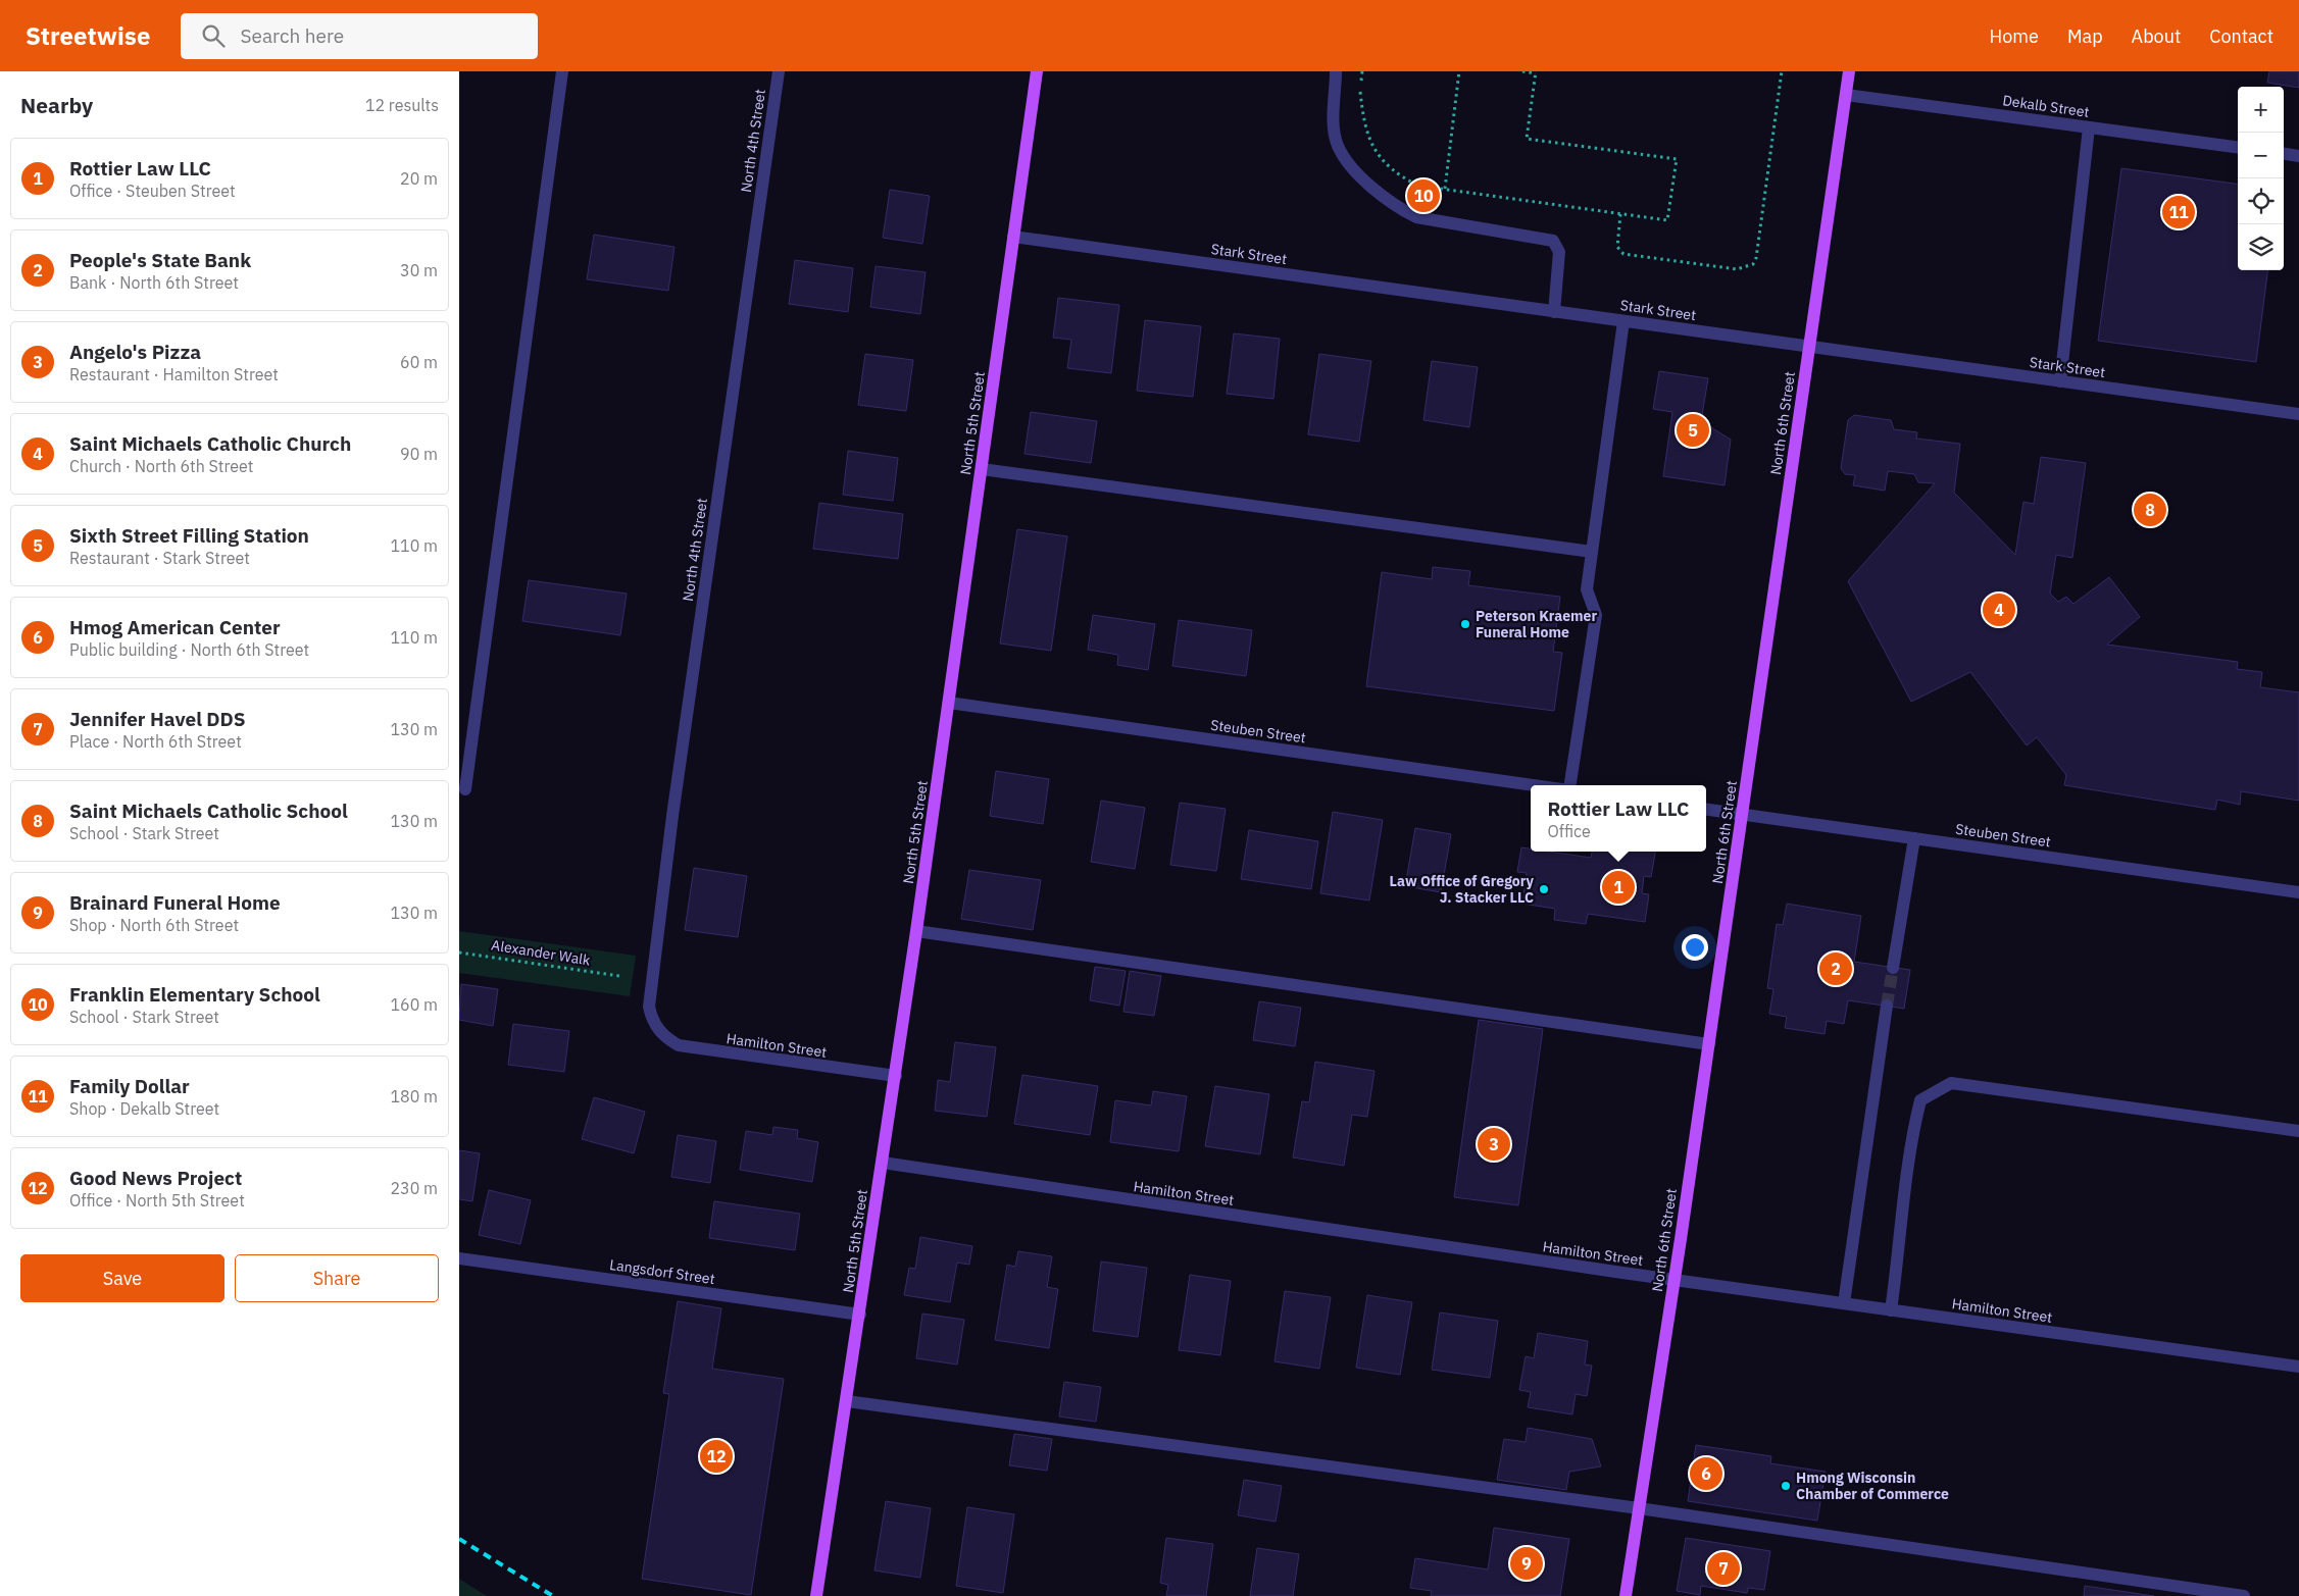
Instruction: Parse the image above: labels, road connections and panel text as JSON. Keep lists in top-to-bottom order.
{
  "streets": {
    "main road": ["North 5th Street", "North 6th Street"],
    "street": [
      "Dekalb Street",
      "North 4th Street",
      "Stark Street",
      "Steuben Street",
      "Hamilton Street",
      "Langsdorf Street"
    ],
    "path": ["Alexander Walk"]
  },
  "crossings": [
    ["Dekalb Street", "North 6th Street"],
    ["North 4th Street", "Hamilton Street"],
    ["Stark Street", "North 5th Street"],
    ["Stark Street", "North 6th Street"],
    ["North 5th Street", "Steuben Street"],
    ["North 5th Street", "Hamilton Street"],
    ["North 5th Street", "Langsdorf Street"],
    ["North 6th Street", "Steuben Street"],
    ["North 6th Street", "Hamilton Street"]
  ],
  "places": ["Peterson Kraemer Funeral Home", "Law Office of Gregory J. Stacker LLC", "Hmong Wisconsin Chamber of Commerce"],
  "page": {
    "header": "Streetwise",
    "search": "Search here",
    "nav": [
      "Home",
      "Map",
      "About",
      "Contact"
    ],
    "heading": ["Nearby", "12 results"],
    "map_buttons": ["+", "−"],
    "list": [
      {
        "mark": "1",
        "name": "Rottier Law LLC",
        "note": "Office · Steuben Street",
        "value": "20 m"
      },
      {
        "mark": "2",
        "name": "People's State Bank",
        "note": "Bank · North 6th Street",
        "value": "30 m"
      },
      {
        "mark": "3",
        "name": "Angelo's Pizza",
        "note": "Restaurant · Hamilton Street",
        "value": "60 m"
      },
      {
        "mark": "4",
        "name": "Saint Michaels Catholic Church",
        "note": "Church · North 6th Street",
        "value": "90 m"
      },
      {
        "mark": "5",
        "name": "Sixth Street Filling Station",
        "note": "Restaurant · Stark Street",
        "value": "110 m"
      },
      {
        "mark": "6",
        "name": "Hmog American Center",
        "note": "Public building · North 6th Street",
        "value": "110 m"
      },
      {
        "mark": "7",
        "name": "Jennifer Havel DDS",
        "note": "Place · North 6th Street",
        "value": "130 m"
      },
      {
        "mark": "8",
        "name": "Saint Michaels Catholic School",
        "note": "School · Stark Street",
        "value": "130 m"
      },
      {
        "mark": "9",
        "name": "Brainard Funeral Home",
        "note": "Shop · North 6th Street",
        "value": "130 m"
      },
      {
        "mark": "10",
        "name": "Franklin Elementary School",
        "note": "School · Stark Street",
        "value": "160 m"
      },
      {
        "mark": "11",
        "name": "Family Dollar",
        "note": "Shop · Dekalb Street",
        "value": "180 m"
      },
      {
        "mark": "12",
        "name": "Good News Project",
        "note": "Office · North 5th Street",
        "value": "230 m"
      }
    ],
    "pins": [
      "10",
      "11",
      "5",
      "8",
      "4",
      "1",
      "2",
      "3",
      "12",
      "6",
      "9",
      "7"
    ],
    "popup": ["Rottier Law LLC", "Office"],
    "buttons": ["Save", "Share"]
  }
}
